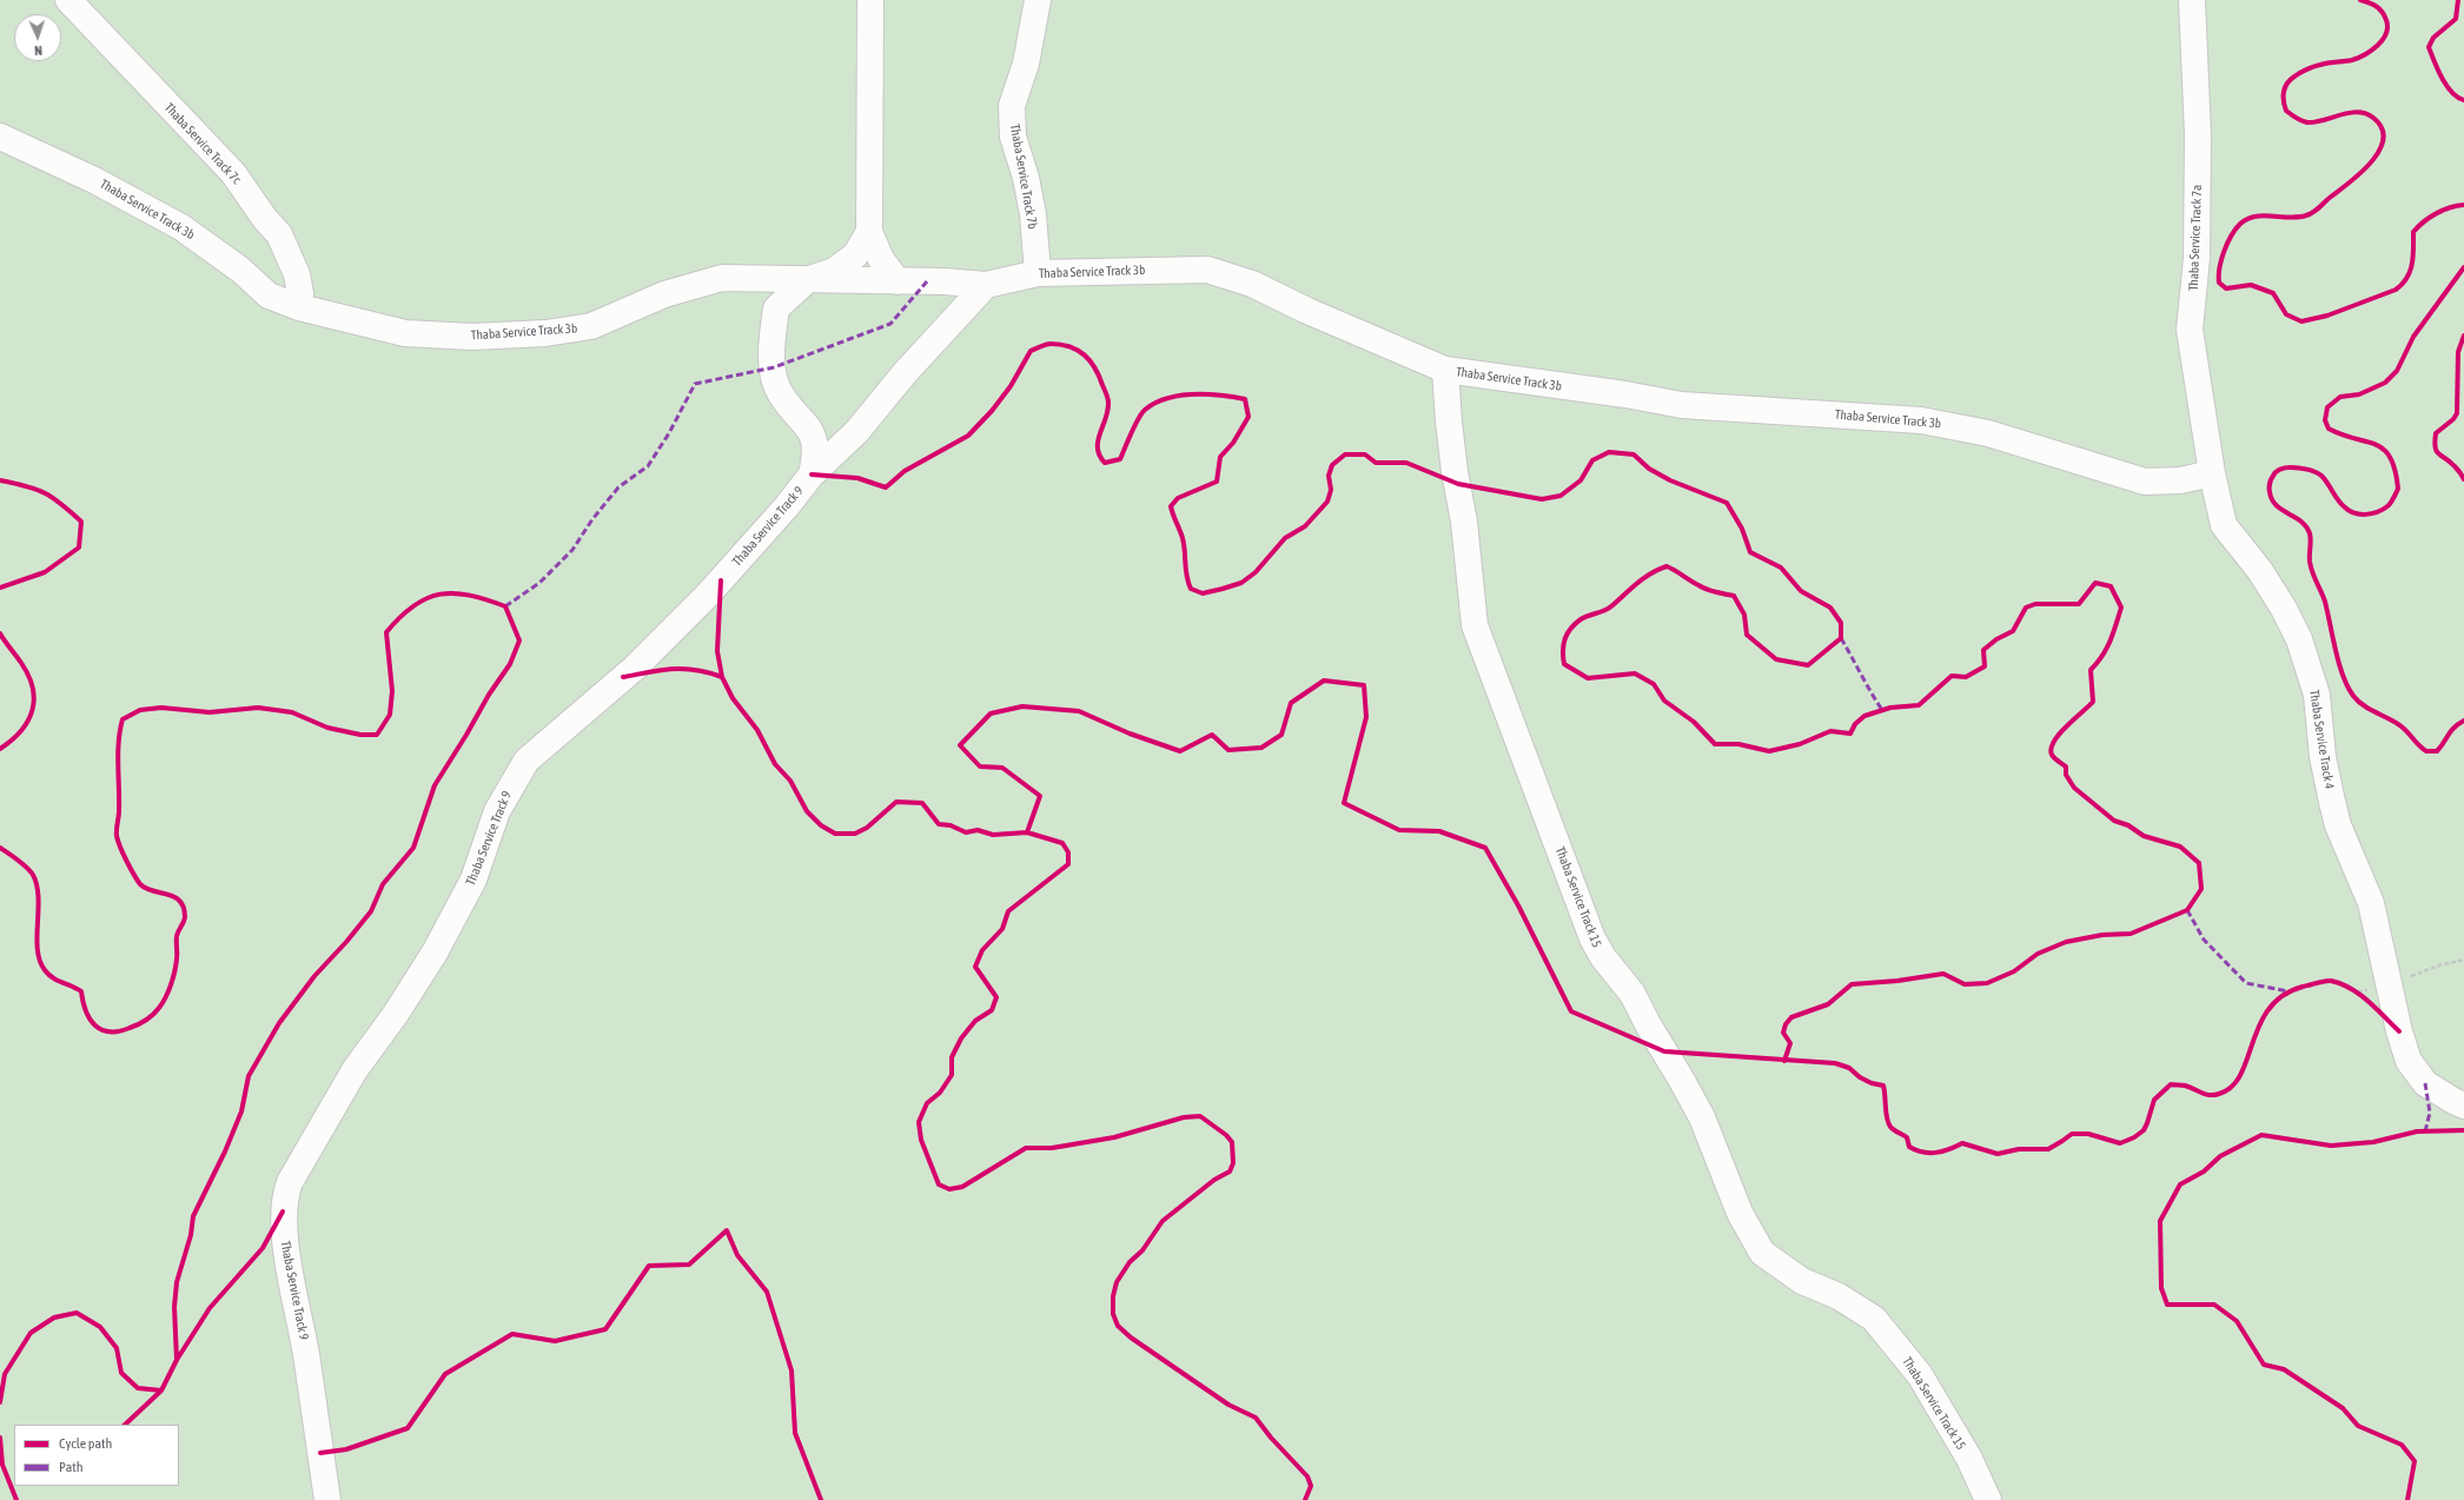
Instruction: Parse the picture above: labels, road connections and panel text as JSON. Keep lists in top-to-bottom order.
{
  "streets": {
    "street": [
      "Thaba Service Track 7c",
      "Thaba Service Track 7b",
      "Thaba Service Track 3b",
      "Thaba Service Track 7a",
      "Thaba Service Track 9",
      "Thaba Service Track 4",
      "Thaba Service Track 15"
    ]
  },
  "crossings": [
    ["Thaba Service Track 7c", "Thaba Service Track 3b"],
    ["Thaba Service Track 7b", "Thaba Service Track 3b"],
    ["Thaba Service Track 3b", "Thaba Service Track 7a"],
    ["Thaba Service Track 3b", "Thaba Service Track 9"],
    ["Thaba Service Track 3b", "Thaba Service Track 4"],
    ["Thaba Service Track 3b", "Thaba Service Track 15"],
    ["Thaba Service Track 7a", "Thaba Service Track 4"]
  ],
  "legend": ["Cycle path", "Path"],
  "north": "bottom"
}
